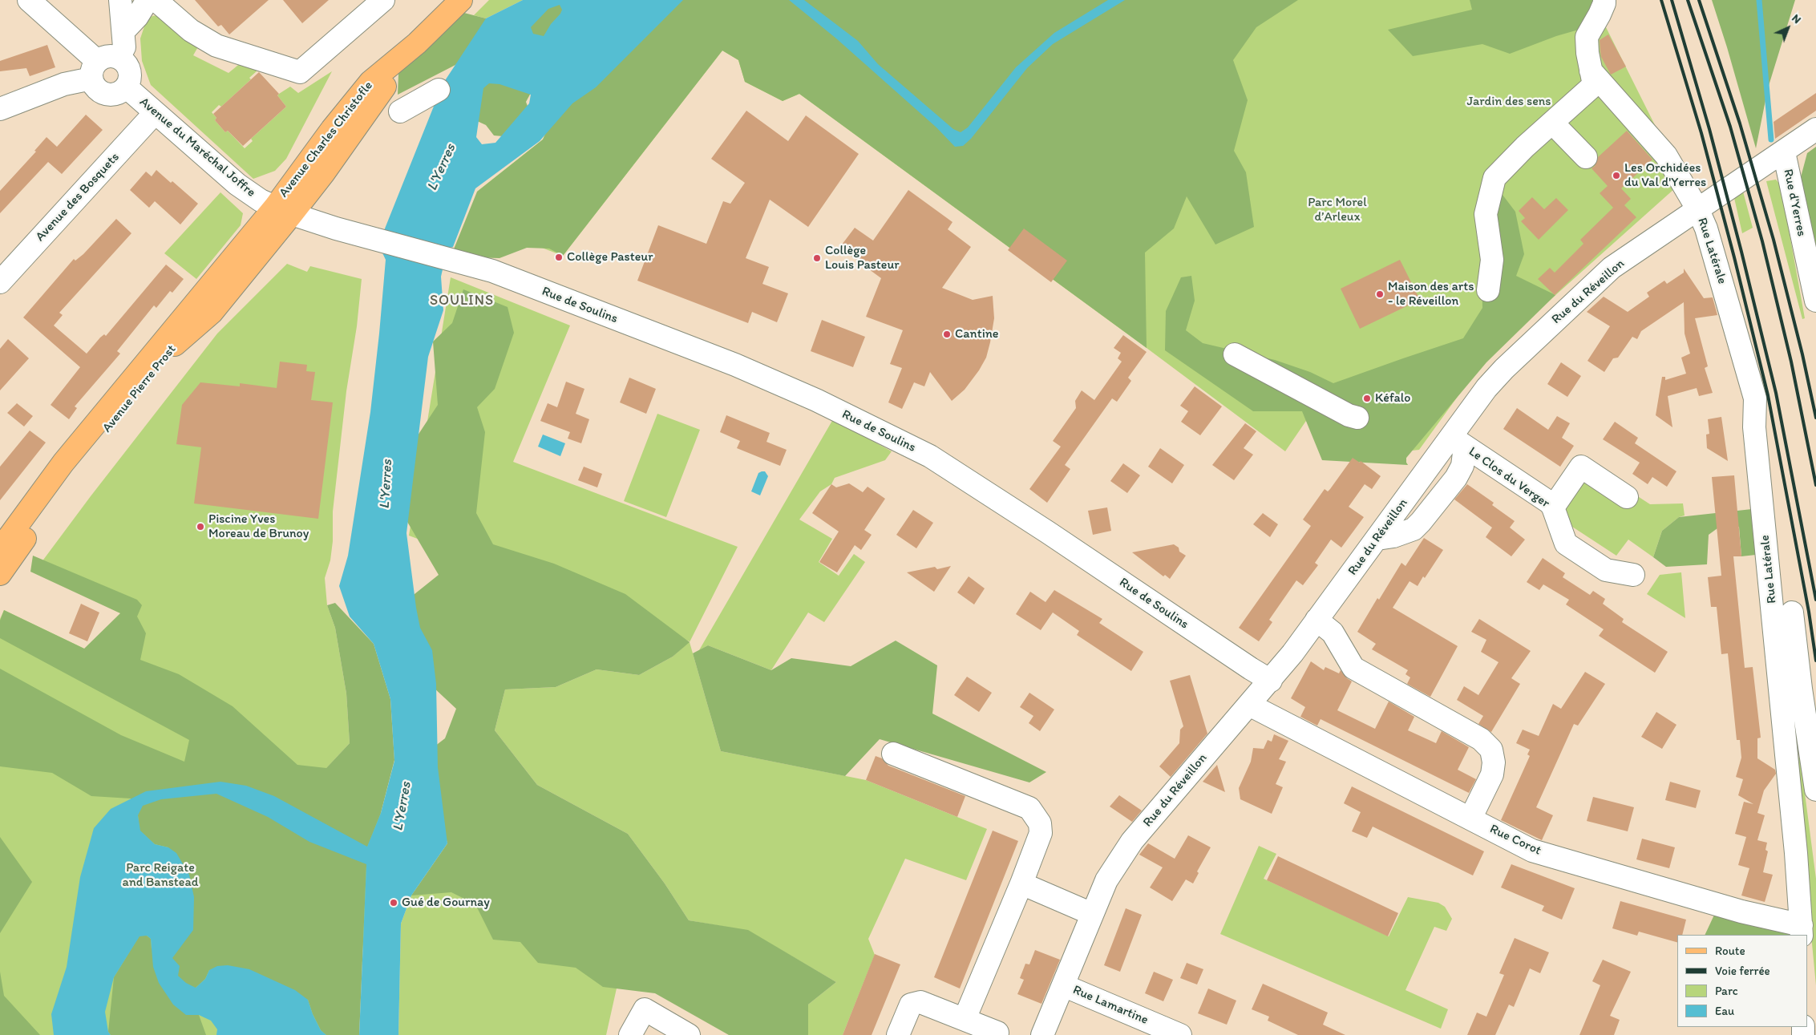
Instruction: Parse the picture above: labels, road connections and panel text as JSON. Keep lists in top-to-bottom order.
{
  "streets": {
    "main road": ["Avenue Charles Christofle", "Avenue Pierre Prost"],
    "street": [
      "Avenue du Maréchal Joffre",
      "Avenue des Bosquets",
      "Rue d'Yerres",
      "Rue Latérale",
      "Rue du Réveillon",
      "Rue de Soulins",
      "Le Clos du Verger",
      "Rue Corot",
      "Rue Lamartine"
    ]
  },
  "crossings": [
    ["Avenue Charles Christofle", "Avenue du Maréchal Joffre"],
    ["Avenue Charles Christofle", "Rue de Soulins"],
    ["Avenue Charles Christofle", "Avenue Pierre Prost"],
    ["Avenue du Maréchal Joffre", "Avenue des Bosquets"],
    ["Avenue du Maréchal Joffre", "Rue de Soulins"],
    ["Avenue du Maréchal Joffre", "Avenue Pierre Prost"],
    ["Rue d'Yerres", "Rue du Réveillon"],
    ["Rue Latérale", "Rue du Réveillon"],
    ["Rue Latérale", "Rue Corot"],
    ["Rue du Réveillon", "Rue de Soulins"],
    ["Rue du Réveillon", "Le Clos du Verger"],
    ["Rue du Réveillon", "Rue Corot"],
    ["Rue du Réveillon", "Rue Lamartine"],
    ["Rue de Soulins", "Avenue Pierre Prost"]
  ],
  "districts": ["SOULINS"],
  "water": ["L'Yerres"],
  "parks": ["Jardin des sens", "Parc Morel d’Arleux", "Parc Reigate and Banstead"],
  "places": [
    "Les Orchidées du Val d'Yerres",
    "Collège Pasteur",
    "Collège Louis Pasteur",
    "Maison des arts - le Réveillon",
    "Cantine",
    "Kéfalo",
    "Piscine Yves Moreau de Brunoy",
    "Gué de Gournay"
  ],
  "legend": [
    "Route",
    "Voie ferrée",
    "Parc",
    "Eau"
  ],
  "north": "top right"
}
